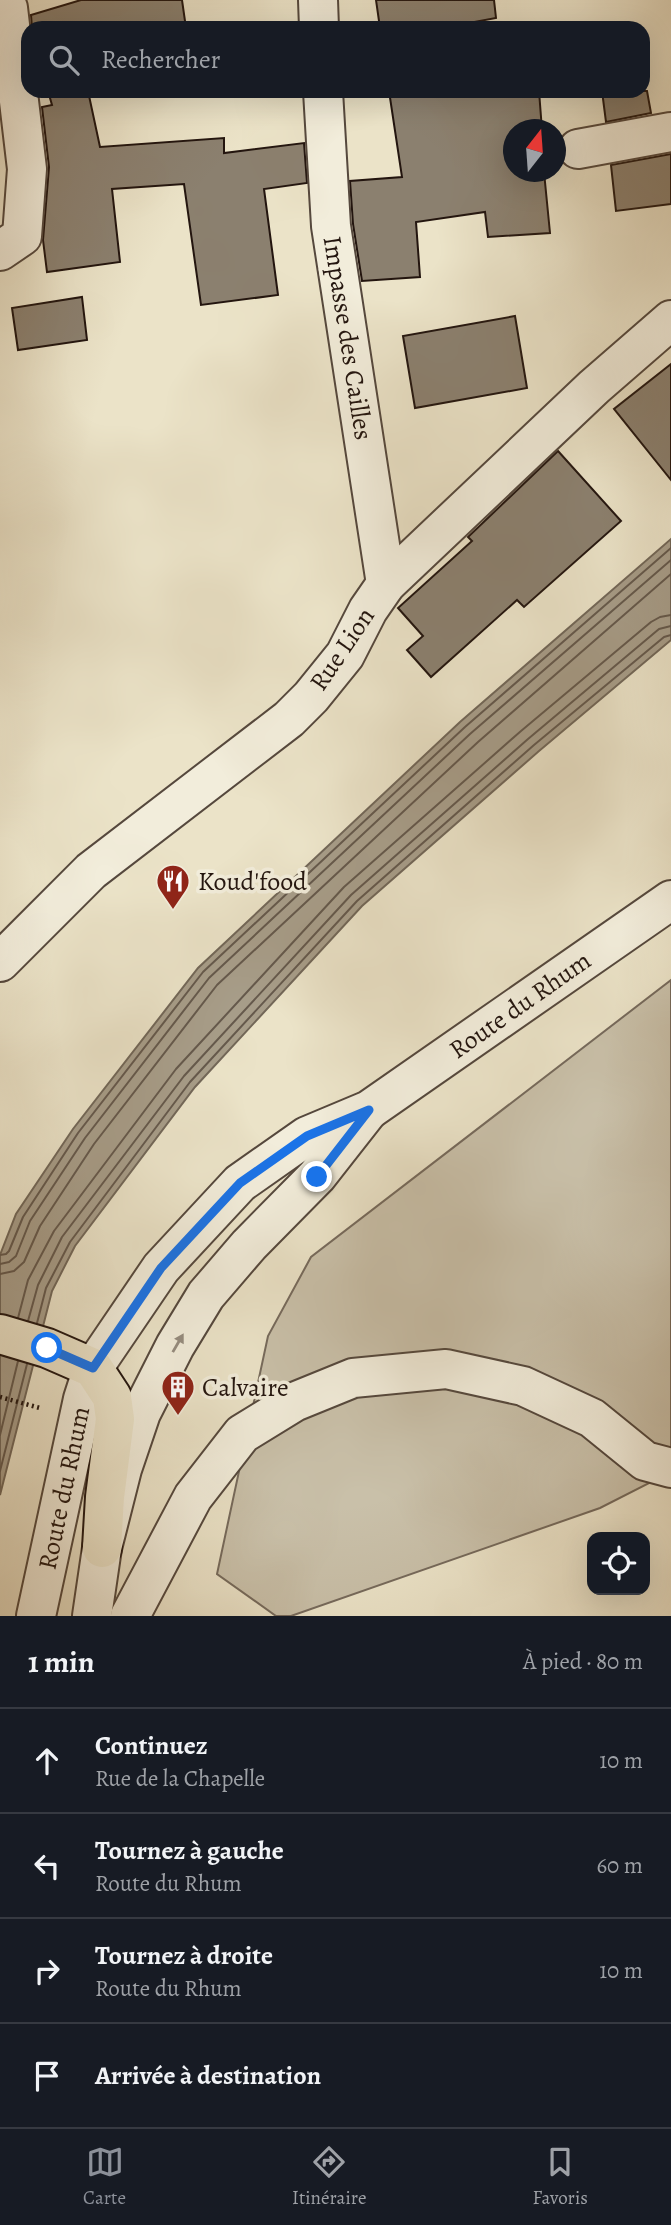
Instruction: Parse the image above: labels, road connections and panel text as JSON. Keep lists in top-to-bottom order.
{
  "streets": {
    "street": ["Impasse des Cailles", "Rue Lion", "Route du Rhum"]
  },
  "crossings": [
    ["Impasse des Cailles", "Rue Lion"]
  ],
  "places": {
    "restaurant": ["Koud'food"],
    "building": ["Calvaire"]
  },
  "north": "top",
  "page": {
    "search": "Rechercher",
    "heading": ["1 min", "À pied · 80 m"],
    "list": [
      ["Continuez", "Rue de la Chapelle", "10 m"],
      ["Tournez à gauche", "Route du Rhum", "60 m"],
      ["Tournez à droite", "Route du Rhum", "10 m"],
      "Arrivée à destination"
    ],
    "nav": ["Carte", "Itinéraire", "Favoris"]
  }
}
